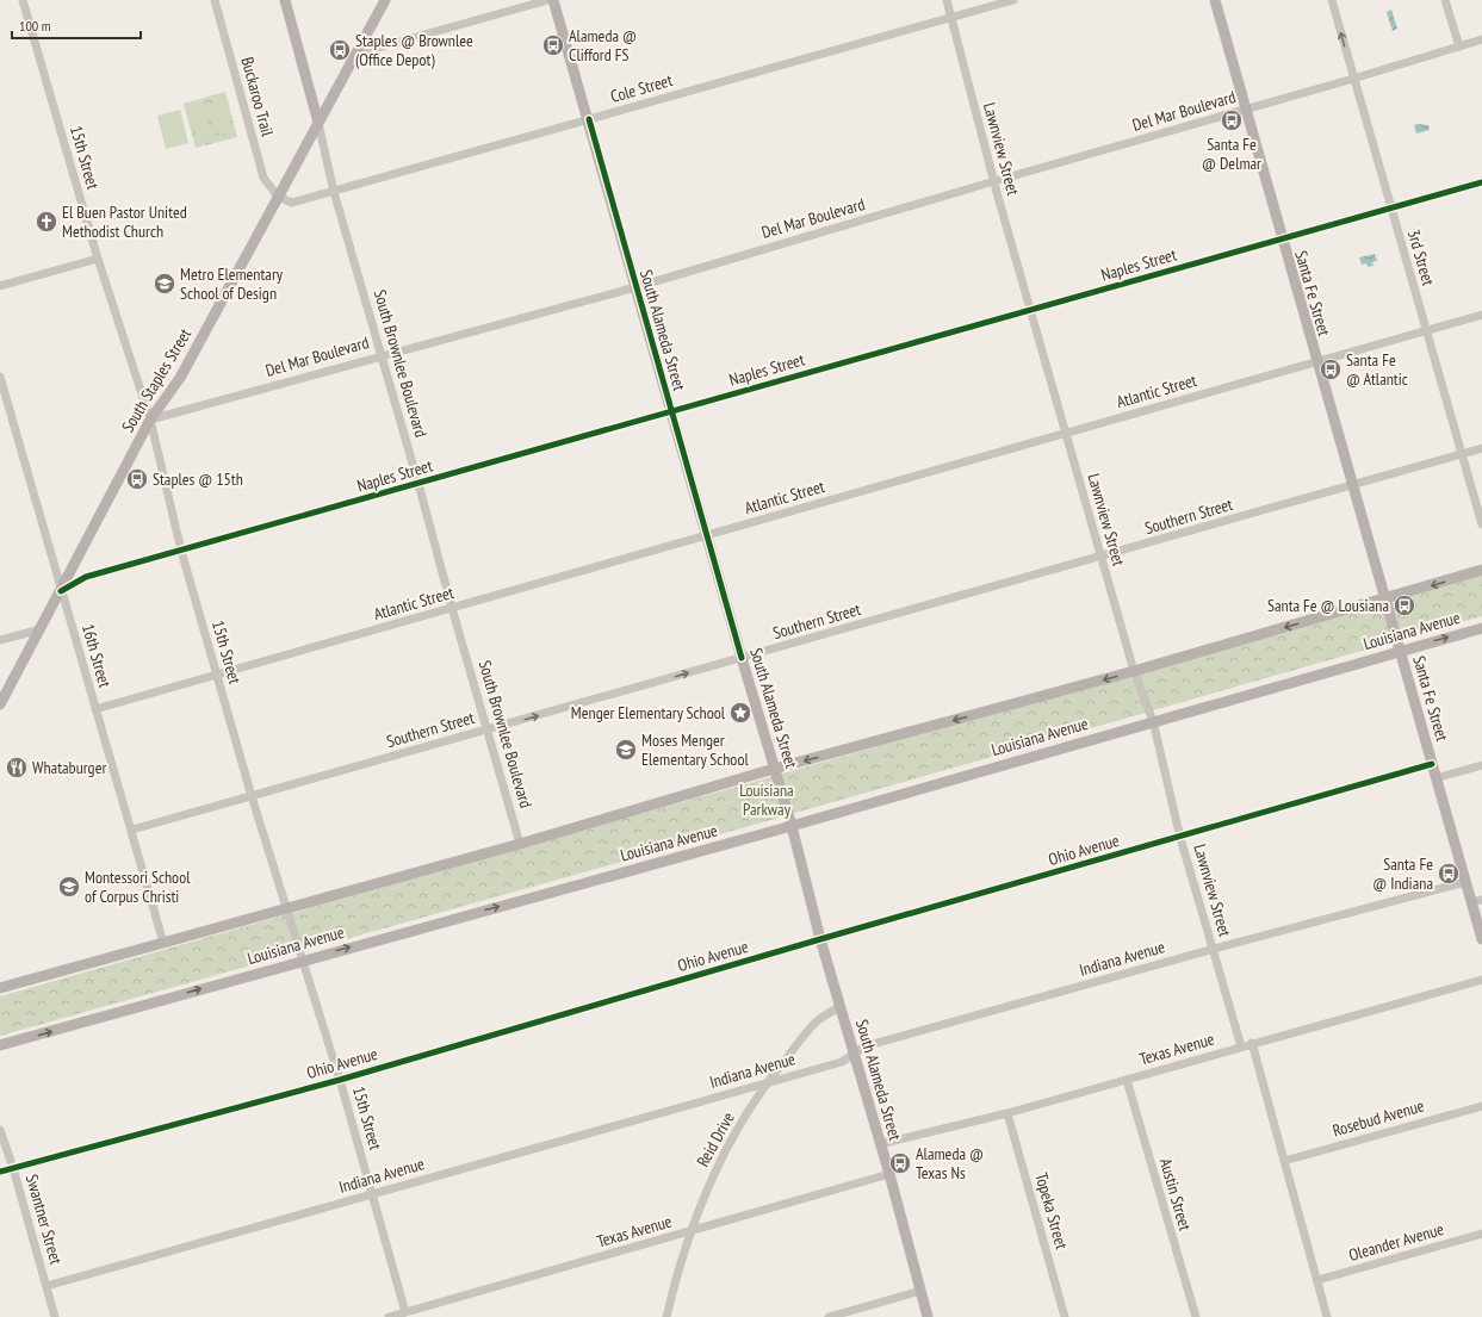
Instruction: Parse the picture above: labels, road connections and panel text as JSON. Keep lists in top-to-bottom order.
{
  "streets": {
    "main road": [
      "Santa Fe Street",
      "South Alameda Street",
      "South Brownlee Boulevard",
      "South Staples Street",
      "Louisiana Avenue"
    ],
    "street": [
      "Cole Street",
      "Buckaroo Trail",
      "Del Mar Boulevard",
      "Lawnview Street",
      "15th Street",
      "3rd Street",
      "Naples Street",
      "Atlantic Street",
      "Southern Street",
      "16th Street",
      "Ohio Avenue",
      "Indiana Avenue",
      "Texas Avenue",
      "Rosebud Avenue",
      "Reid Drive",
      "Austin Street",
      "Topeka Street",
      "Swantner Street",
      "Oleander Avenue"
    ]
  },
  "crossings": [
    ["Cole Street", "Buckaroo Trail"],
    ["Cole Street", "Lawnview Street"],
    ["Cole Street", "South Alameda Street"],
    ["Cole Street", "South Brownlee Boulevard"],
    ["Cole Street", "South Staples Street"],
    ["Buckaroo Trail", "South Staples Street"],
    ["Del Mar Boulevard", "Lawnview Street"],
    ["Del Mar Boulevard", "15th Street"],
    ["Del Mar Boulevard", "3rd Street"],
    ["Del Mar Boulevard", "Santa Fe Street"],
    ["Del Mar Boulevard", "South Alameda Street"],
    ["Del Mar Boulevard", "South Brownlee Boulevard"],
    ["Del Mar Boulevard", "South Staples Street"],
    ["Lawnview Street", "Naples Street"],
    ["Lawnview Street", "Atlantic Street"],
    ["Lawnview Street", "Southern Street"],
    ["Lawnview Street", "Louisiana Avenue"],
    ["Lawnview Street", "Ohio Avenue"],
    ["Lawnview Street", "Indiana Avenue"],
    ["Lawnview Street", "Texas Avenue"],
    ["15th Street", "Naples Street"],
    ["15th Street", "South Staples Street"],
    ["15th Street", "Atlantic Street"],
    ["15th Street", "Southern Street"],
    ["15th Street", "Louisiana Avenue"],
    ["15th Street", "Ohio Avenue"],
    ["15th Street", "Indiana Avenue"],
    ["15th Street", "Texas Avenue"],
    ["3rd Street", "Naples Street"],
    ["3rd Street", "Atlantic Street"],
    ["3rd Street", "Southern Street"],
    ["Naples Street", "Santa Fe Street"],
    ["Naples Street", "South Alameda Street"],
    ["Naples Street", "South Brownlee Boulevard"],
    ["Naples Street", "South Staples Street"],
    ["Naples Street", "16th Street"],
    ["Santa Fe Street", "Atlantic Street"],
    ["Santa Fe Street", "Southern Street"],
    ["Santa Fe Street", "Louisiana Avenue"],
    ["Santa Fe Street", "Ohio Avenue"],
    ["Santa Fe Street", "Indiana Avenue"],
    ["South Alameda Street", "Atlantic Street"],
    ["South Alameda Street", "Southern Street"],
    ["South Alameda Street", "Louisiana Avenue"],
    ["South Alameda Street", "Ohio Avenue"],
    ["South Alameda Street", "Indiana Avenue"],
    ["South Alameda Street", "Texas Avenue"],
    ["South Alameda Street", "Reid Drive"],
    ["South Brownlee Boulevard", "South Staples Street"],
    ["South Brownlee Boulevard", "Atlantic Street"],
    ["South Brownlee Boulevard", "Southern Street"],
    ["South Staples Street", "16th Street"],
    ["Atlantic Street", "16th Street"],
    ["Southern Street", "16th Street"],
    ["Ohio Avenue", "Swantner Street"],
    ["Indiana Avenue", "Reid Drive"],
    ["Indiana Avenue", "Swantner Street"],
    ["Texas Avenue", "Reid Drive"],
    ["Texas Avenue", "Austin Street"],
    ["Texas Avenue", "Topeka Street"]
  ],
  "parks": ["Louisiana Parkway"],
  "places": {
    "bus stop": [
      "Alameda @ Clifford FS",
      "Staples @ Brownlee (Office Depot)",
      "Santa Fe @ Delmar",
      "Santa Fe @ Atlantic",
      "Staples @ 15th",
      "Santa Fe @ Lousiana",
      "Santa Fe @ Indiana",
      "Alameda @ Texas Ns"
    ],
    "church": ["El Buen Pastor United Methodist Church"],
    "school or university": ["Metro Elementary School of Design", "Moses Menger Elementary School", "Montessori School of Corpus Christi"],
    "place": ["Menger Elementary School"],
    "restaurant": ["Whataburger"]
  },
  "scale_bar": "100 m"
}
